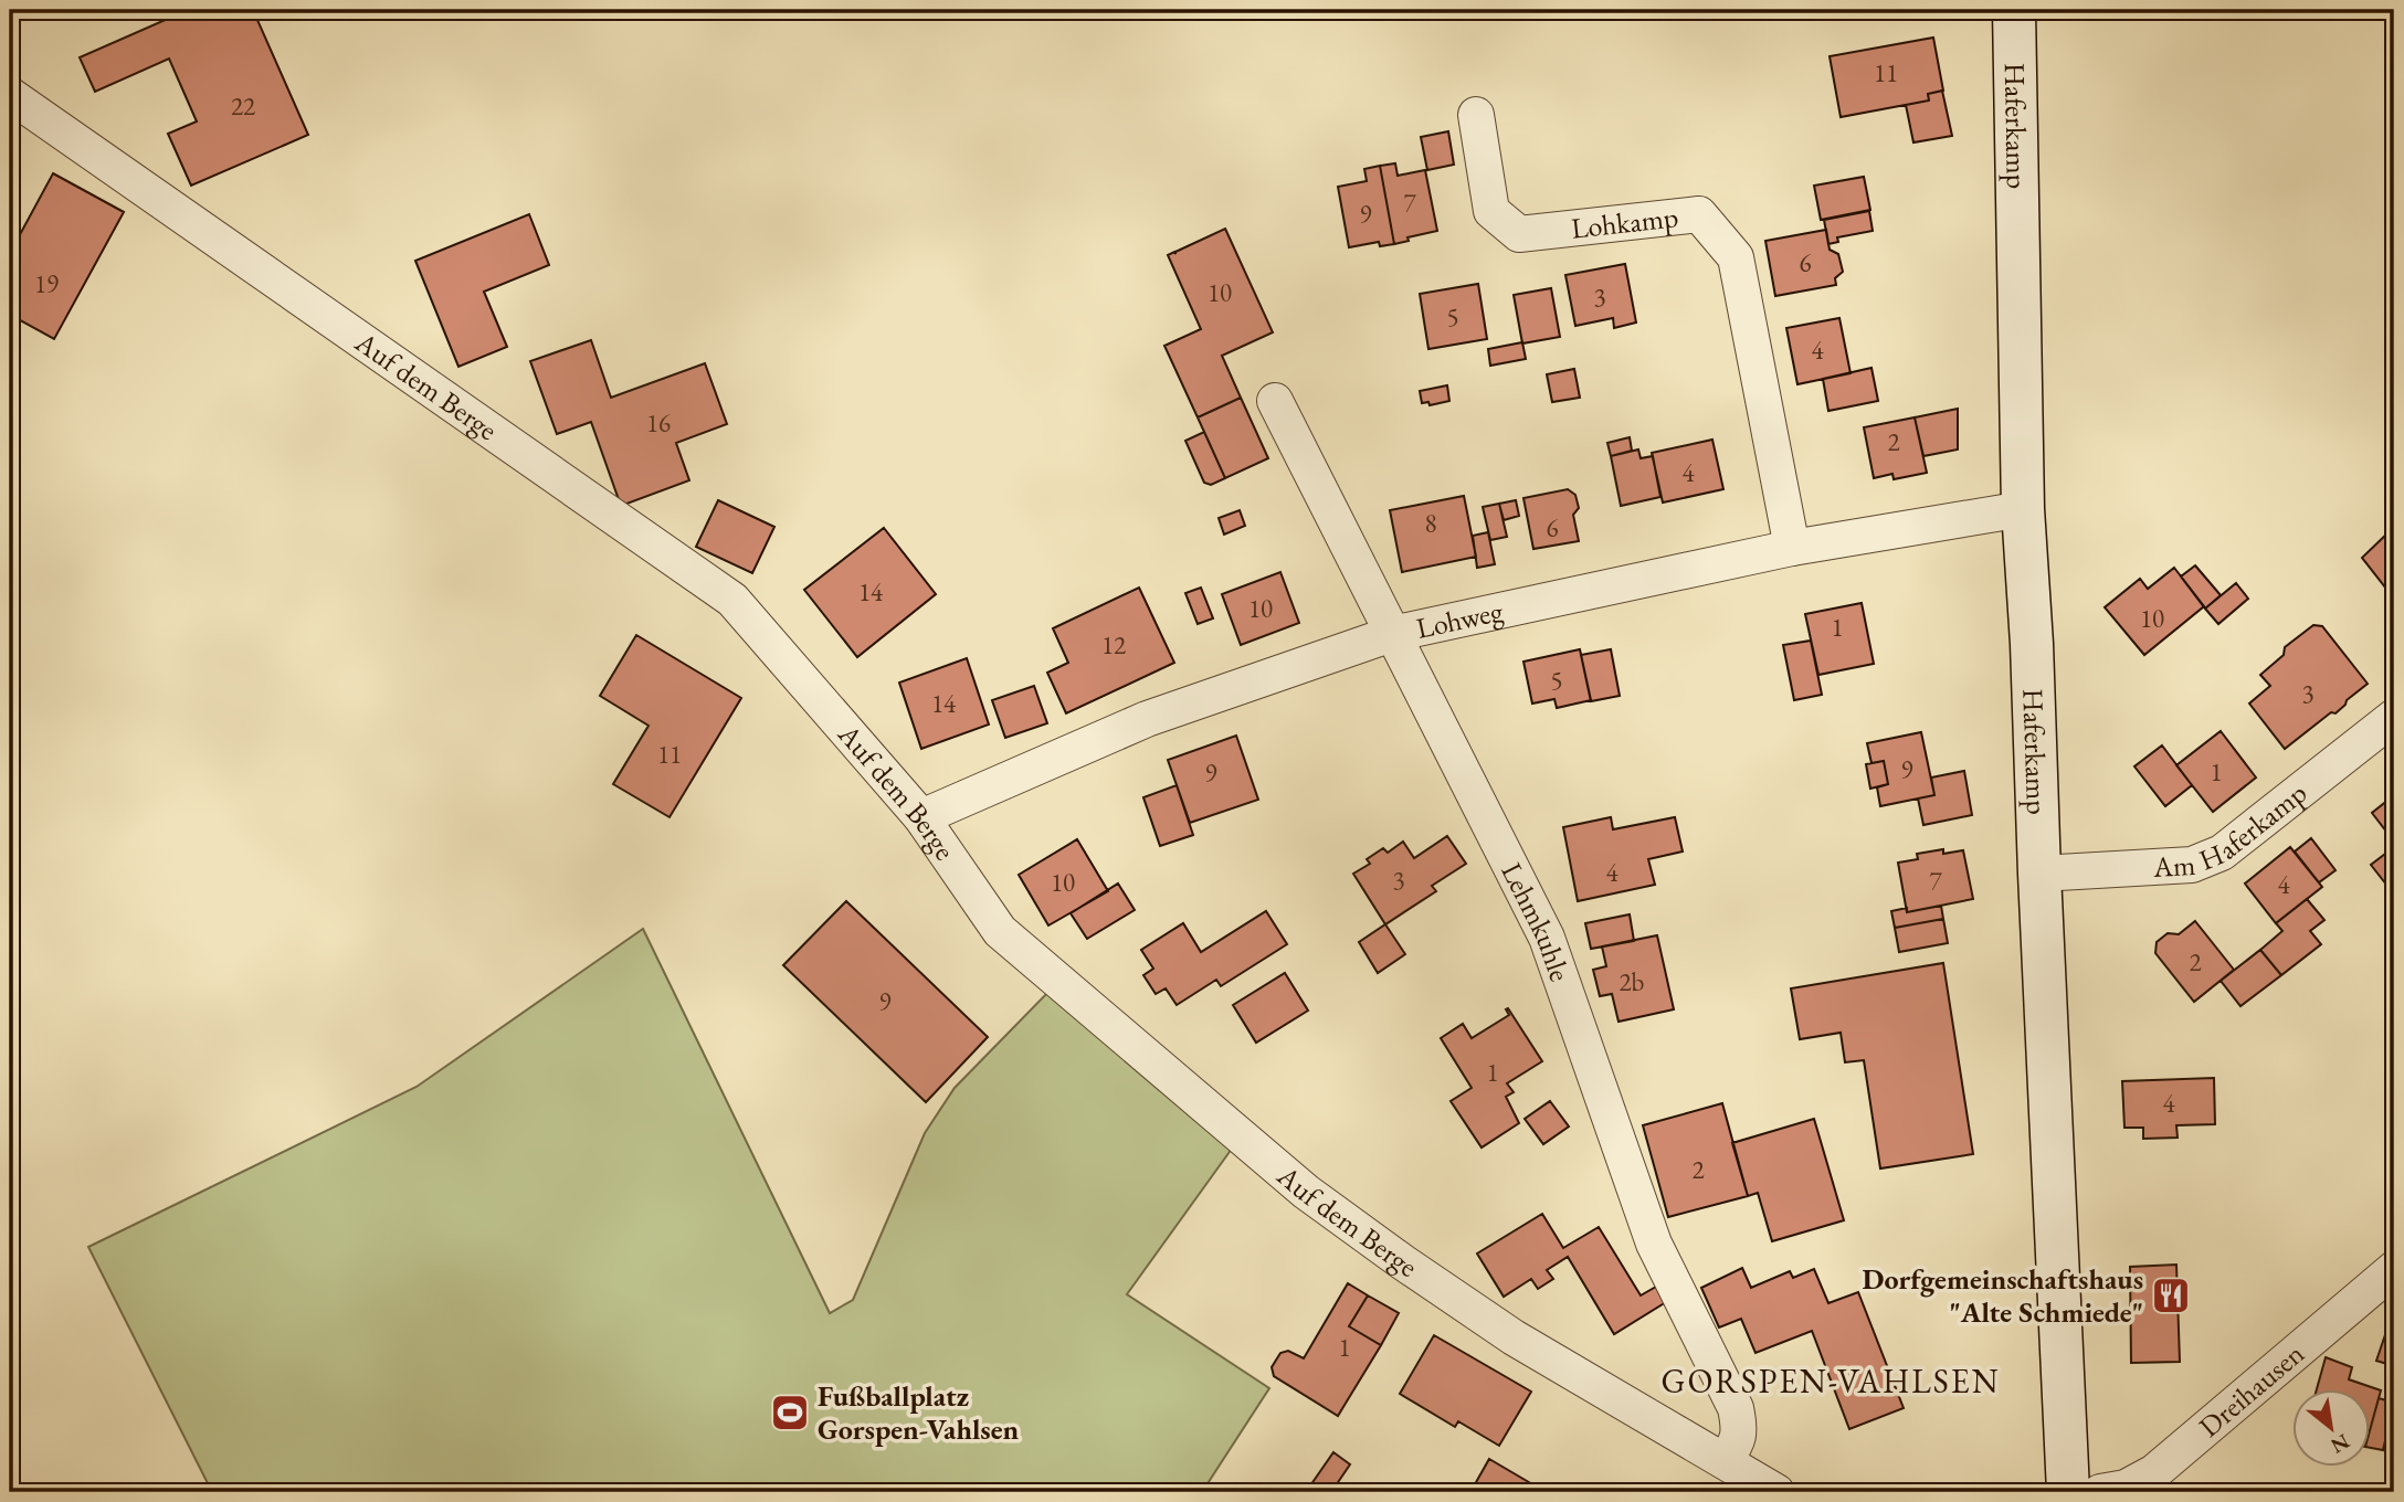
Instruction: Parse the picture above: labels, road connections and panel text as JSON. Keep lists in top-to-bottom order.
{
  "streets": {
    "street": [
      "Haferkamp",
      "Lohkamp",
      "Auf dem Berge",
      "Lohweg",
      "Am Haferkamp",
      "Lehmkuhle",
      "Dreihausen"
    ]
  },
  "crossings": [
    ["Haferkamp", "Lohweg"],
    ["Haferkamp", "Am Haferkamp"],
    ["Lohkamp", "Lohweg"],
    ["Auf dem Berge", "Lohweg"],
    ["Auf dem Berge", "Lehmkuhle"],
    ["Lohweg", "Lehmkuhle"]
  ],
  "districts": ["GORSPEN-VAHLSEN"],
  "places": {
    "restaurant": ["Dorfgemeinschaftshaus \"Alte Schmiede\""],
    "sports": ["Fußballplatz Gorspen-Vahlsen"]
  },
  "house_numbers": [
    "11",
    "22",
    "7",
    "9",
    "6",
    "19",
    "10",
    "3",
    "5",
    "4",
    "16",
    "2",
    "4",
    "8",
    "6",
    "14",
    "10",
    "10",
    "1",
    "12",
    "5",
    "3",
    "14",
    "11",
    "9",
    "1",
    "9",
    "4",
    "3",
    "7",
    "10",
    "4",
    "2",
    "2b",
    "9",
    "1",
    "4",
    "2",
    "1"
  ],
  "north": "bottom right"
}
